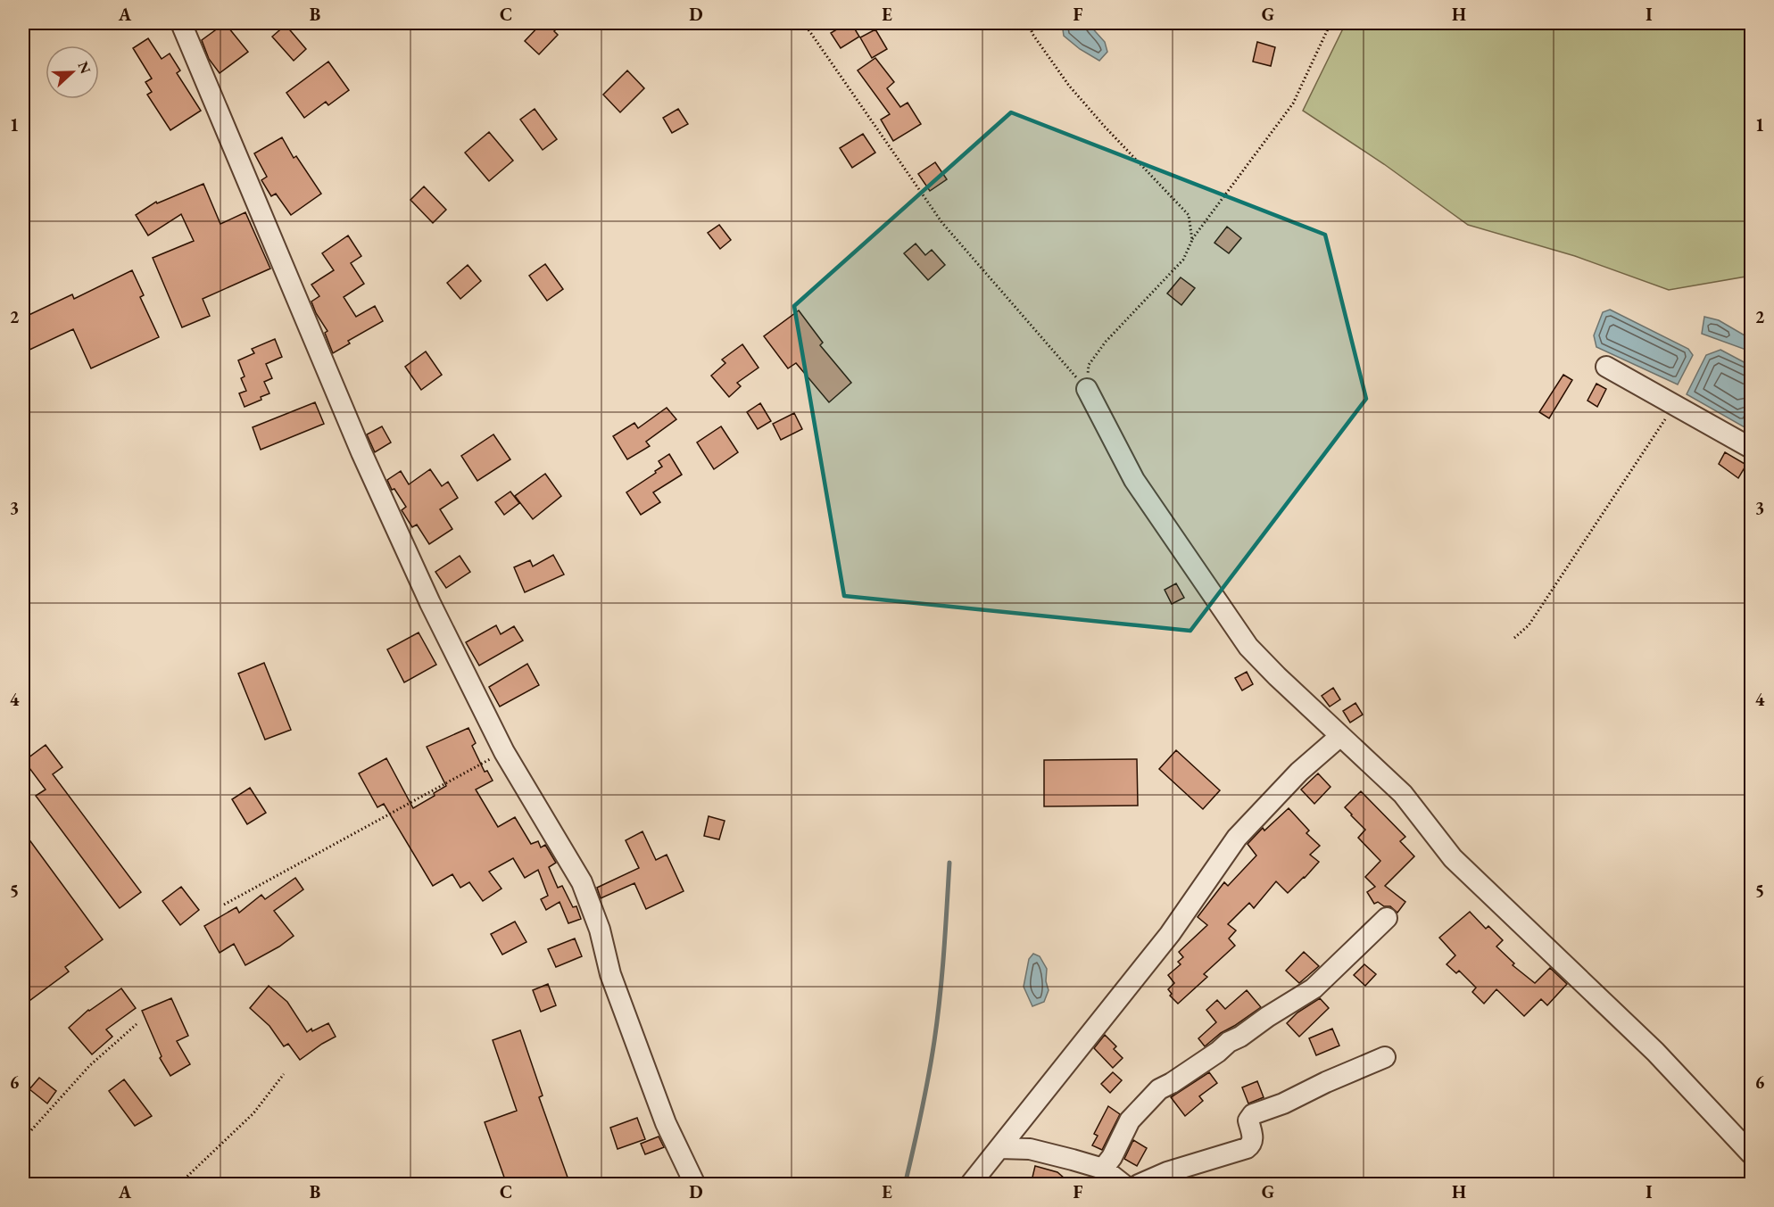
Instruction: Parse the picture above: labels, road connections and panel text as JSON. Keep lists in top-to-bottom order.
{
  "north": "right",
  "grid": {
    "columns": [
      "A",
      "B",
      "C",
      "D",
      "E",
      "F",
      "G",
      "H",
      "I"
    ],
    "rows": [
      "1",
      "2",
      "3",
      "4",
      "5",
      "6"
    ]
  }
}
